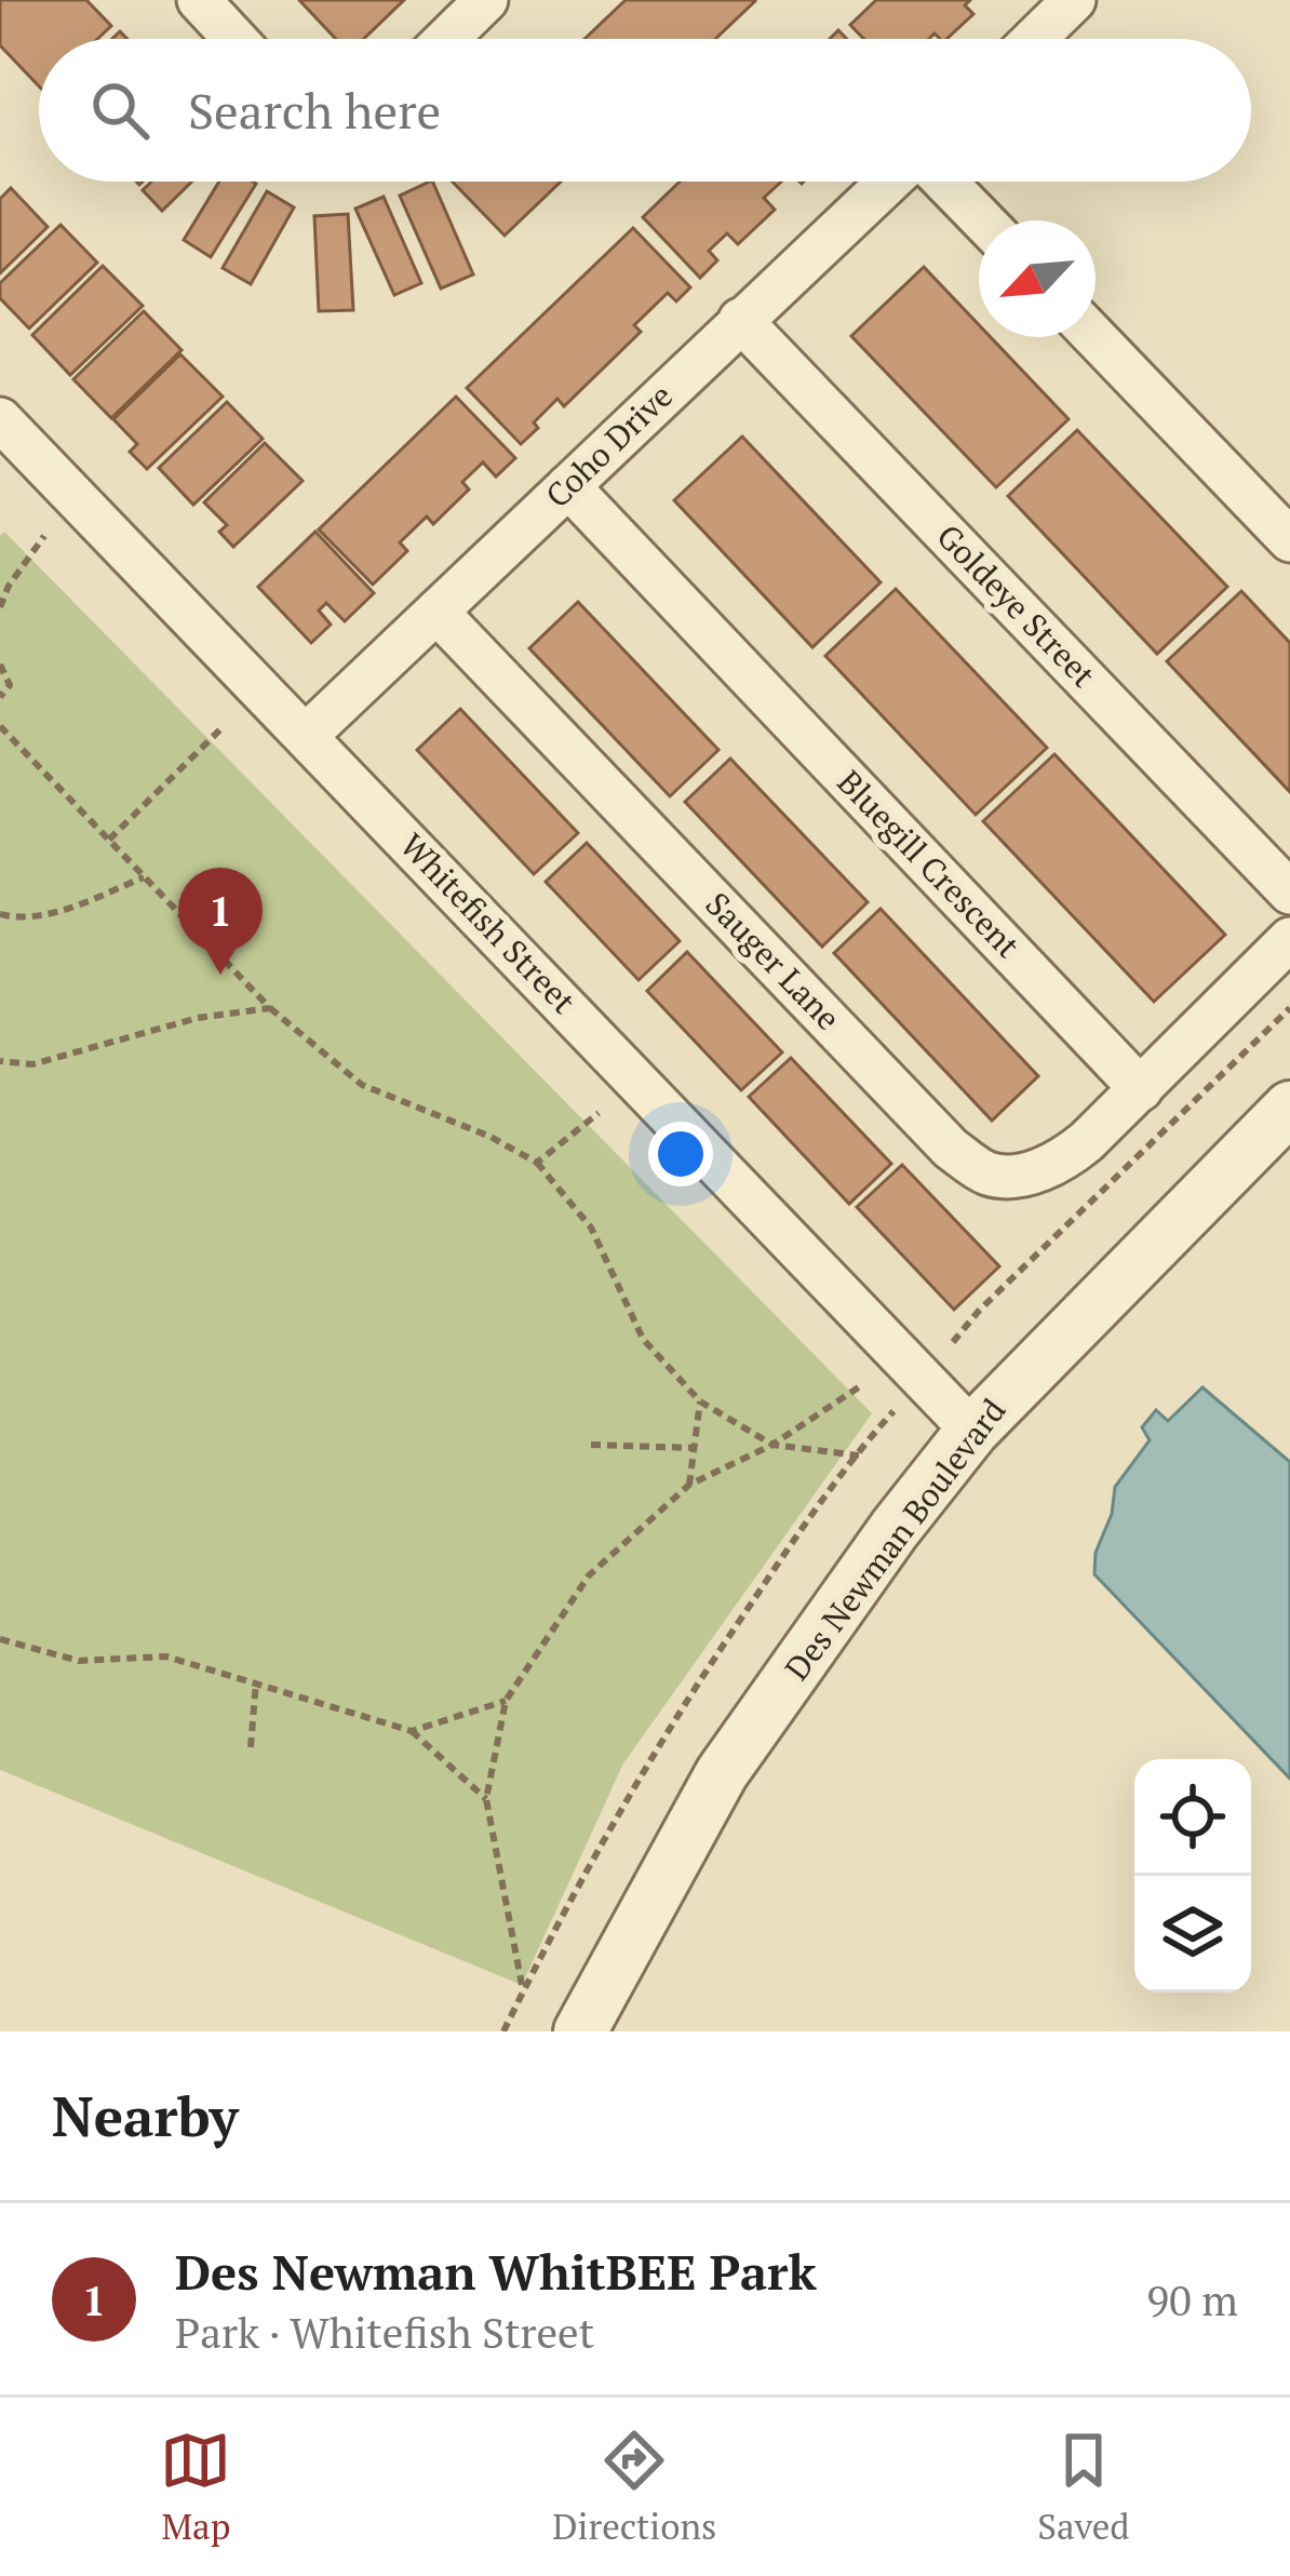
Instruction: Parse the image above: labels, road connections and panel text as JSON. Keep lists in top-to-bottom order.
{
  "streets": {
    "street": [
      "Coho Drive",
      "Goldeye Street",
      "Bluegill Crescent",
      "Whitefish Street",
      "Sauger Lane",
      "Des Newman Boulevard"
    ]
  },
  "crossings": [
    ["Coho Drive", "Goldeye Street"],
    ["Coho Drive", "Bluegill Crescent"],
    ["Coho Drive", "Whitefish Street"],
    ["Coho Drive", "Sauger Lane"],
    ["Bluegill Crescent", "Sauger Lane"],
    ["Whitefish Street", "Des Newman Boulevard"]
  ],
  "north": "bottom left",
  "page": {
    "search": "Search here",
    "pins": "1",
    "heading": "Nearby",
    "list": [
      {
        "mark": "1",
        "name": "Des Newman WhitBEE Park",
        "note": "Park · Whitefish Street",
        "value": "90 m"
      }
    ],
    "nav": ["Map", "Directions", "Saved"]
  }
}
